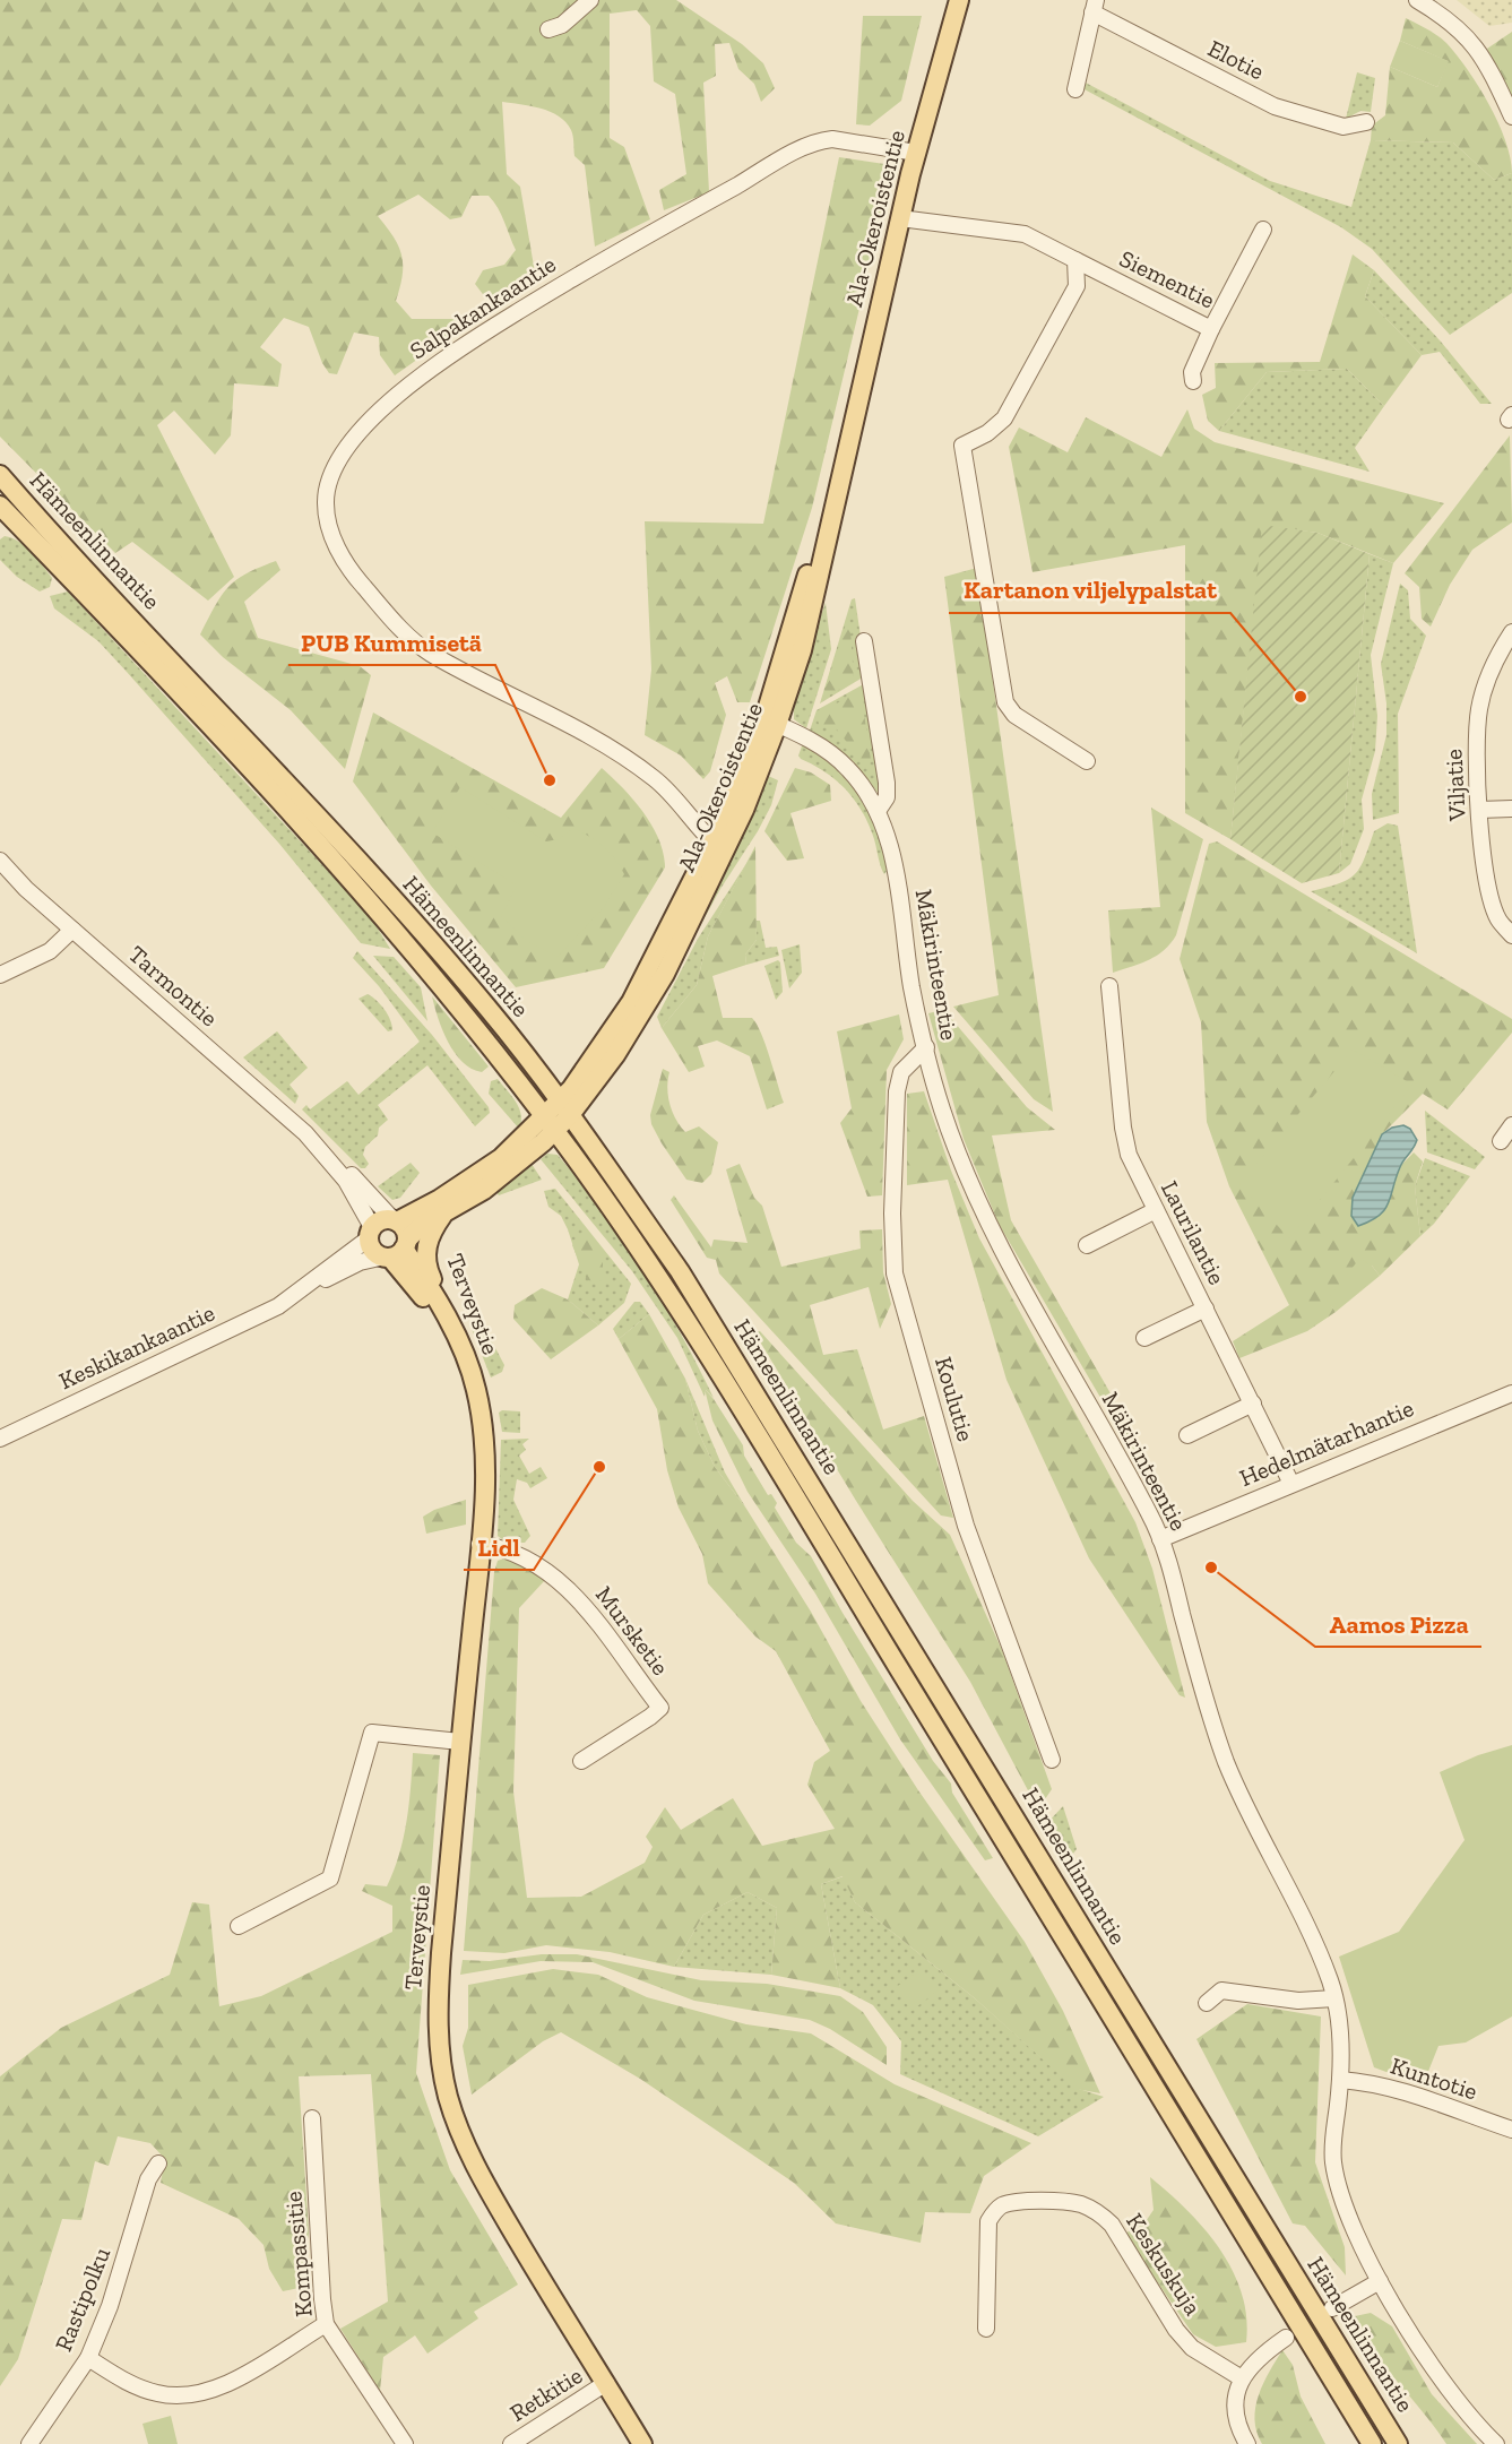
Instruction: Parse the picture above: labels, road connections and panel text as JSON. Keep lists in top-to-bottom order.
{
  "streets": {
    "main road": [
      "Ala-Okeroistentie",
      "Hämeenlinnantie",
      "Terveystie",
      "Keskikankaantie"
    ],
    "street": [
      "Elotie",
      "Siementie",
      "Salpakankaantie",
      "Viljatie",
      "Mäkirinteentie",
      "Tarmontie",
      "Laurilantie",
      "Koulutie",
      "Hedelmätarhantie",
      "Mursketie",
      "Kuntotie",
      "Kompassitie",
      "Keskuskuja",
      "Rastipolku",
      "Retkitie"
    ]
  },
  "crossings": [
    ["Ala-Okeroistentie", "Siementie"],
    ["Ala-Okeroistentie", "Salpakankaantie"],
    ["Ala-Okeroistentie", "Hämeenlinnantie"],
    ["Ala-Okeroistentie", "Mäkirinteentie"],
    ["Ala-Okeroistentie", "Keskikankaantie"],
    ["Hämeenlinnantie", "Keskikankaantie"],
    ["Mäkirinteentie", "Koulutie"],
    ["Mäkirinteentie", "Hedelmätarhantie"],
    ["Mäkirinteentie", "Kuntotie"],
    ["Tarmontie", "Terveystie"],
    ["Tarmontie", "Keskikankaantie"],
    ["Laurilantie", "Hedelmätarhantie"],
    ["Terveystie", "Keskikankaantie"],
    ["Terveystie", "Mursketie"],
    ["Terveystie", "Retkitie"]
  ],
  "places": [
    "Kartanon viljelypalstat",
    "PUB Kummisetä",
    "Lidl",
    "Aamos Pizza"
  ]
}
